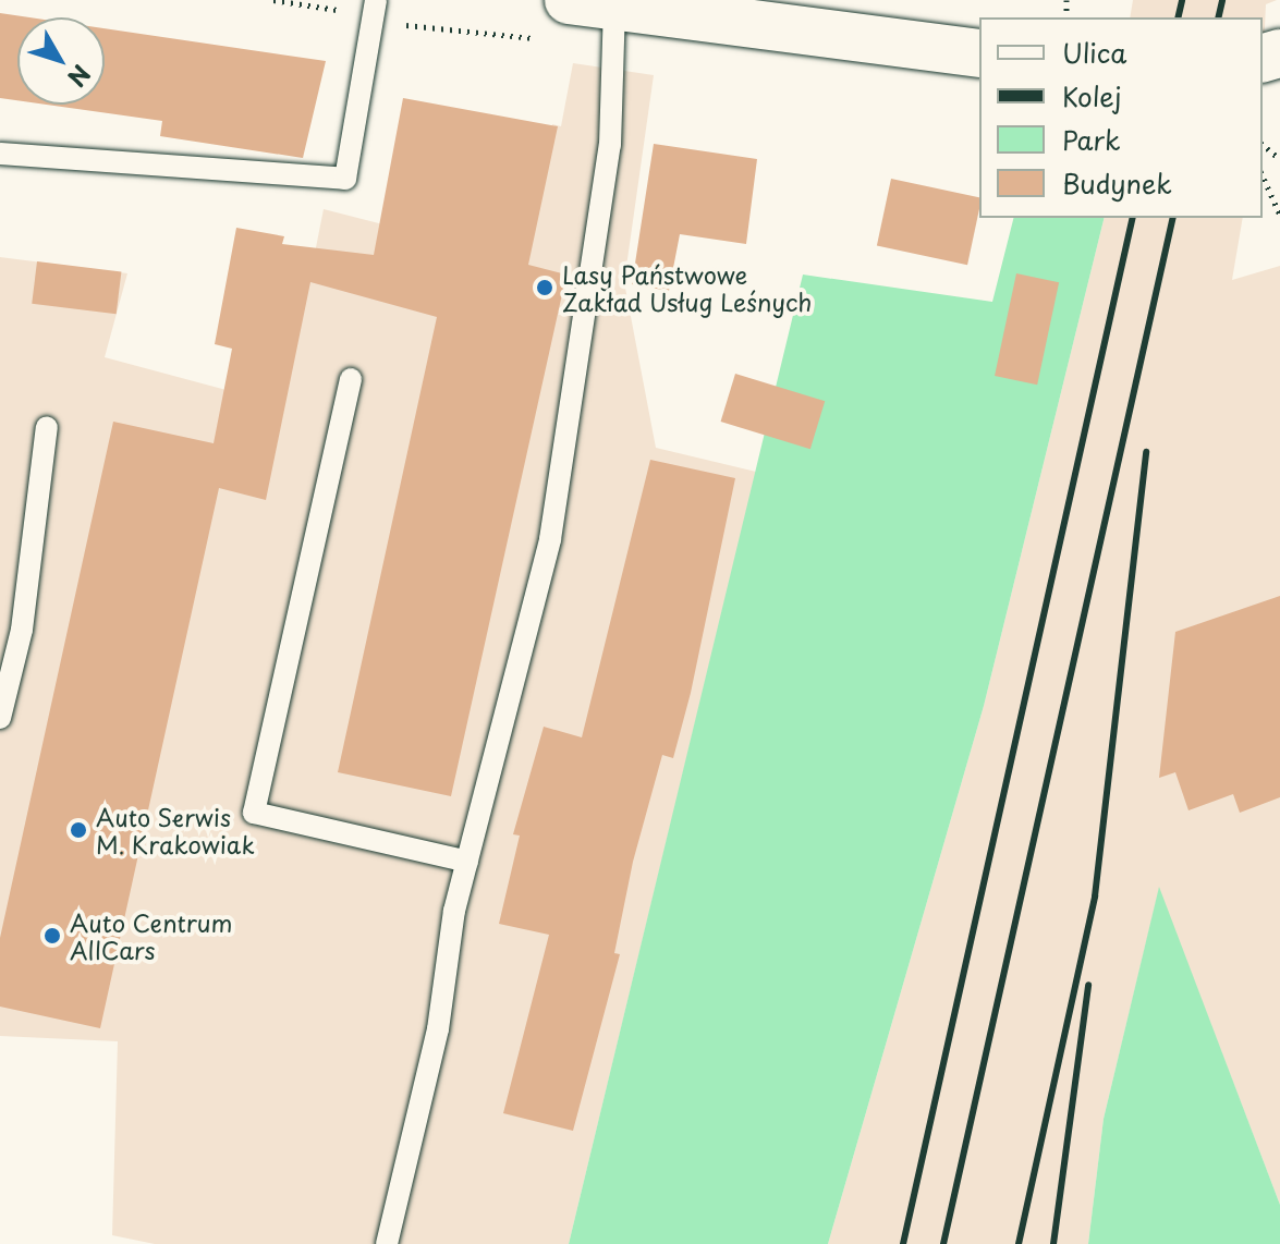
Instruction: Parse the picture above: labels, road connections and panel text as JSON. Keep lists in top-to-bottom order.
{
  "places": ["Lasy Państwowe Zakład Usług Leśnych", "Auto Serwis M. Krakowiak", "Auto Centrum AllCars"],
  "legend": [
    "Ulica",
    "Kolej",
    "Park",
    "Budynek"
  ],
  "north": "bottom right"
}
